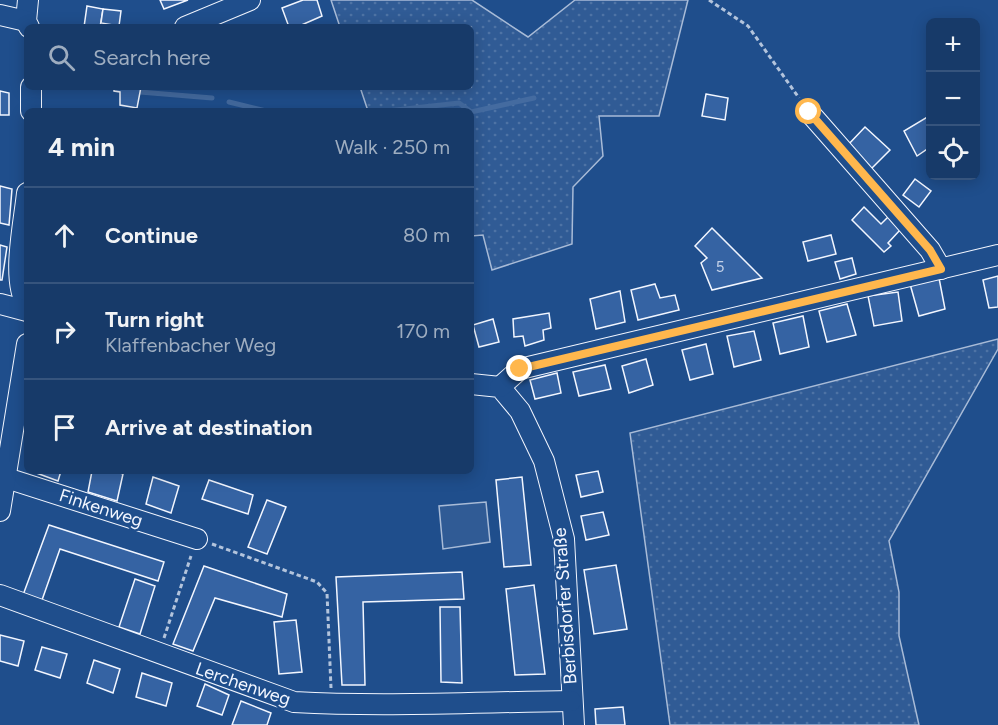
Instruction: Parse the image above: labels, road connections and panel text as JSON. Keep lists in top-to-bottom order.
{
  "streets": {
    "street": ["Finkenweg", "Berbisdorfer Straße", "Lerchenweg"]
  },
  "crossings": [
    ["Berbisdorfer Straße", "Lerchenweg"]
  ],
  "house_numbers": ["5"],
  "page": {
    "map_buttons": ["+", "−"],
    "search": "Search here",
    "heading": ["4 min", "Walk · 250 m"],
    "list": [
      ["Continue", "80 m"],
      ["Turn right", "Klaffenbacher Weg", "170 m"],
      "Arrive at destination"
    ]
  }
}
